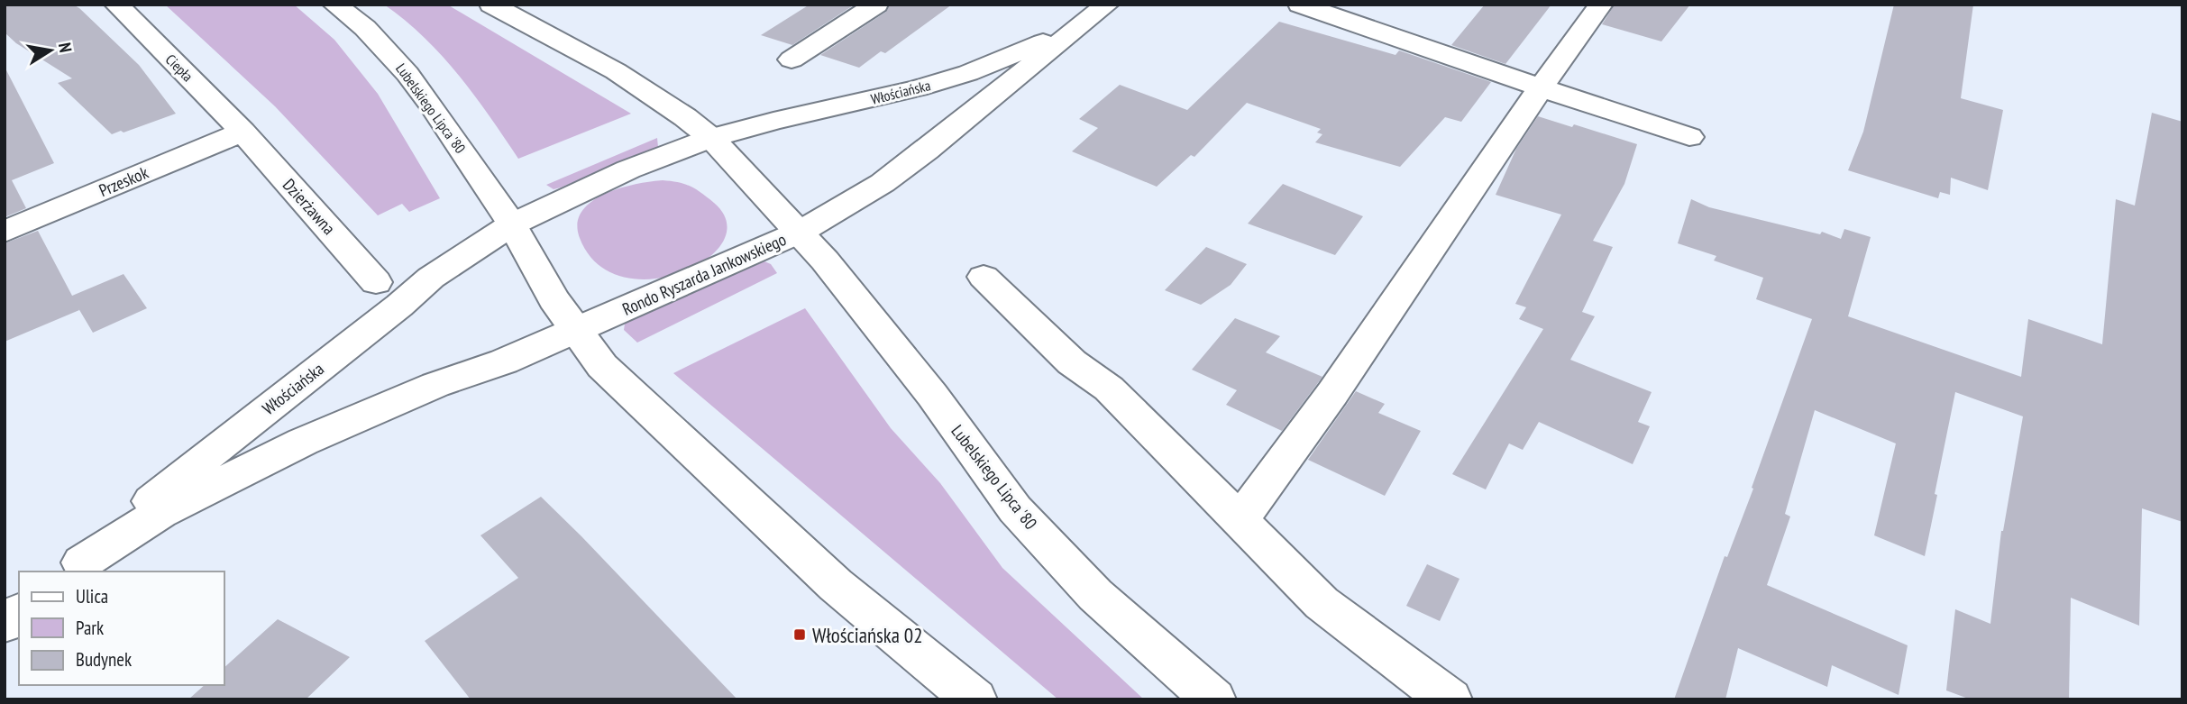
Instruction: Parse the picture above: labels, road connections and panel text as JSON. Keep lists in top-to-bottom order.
{
  "streets": {
    "street": [
      "Ciepła",
      "Włościańska",
      "Lubelskiego Lipca '80",
      "Przeskok",
      "Dzierżawna",
      "Rondo Ryszarda Jankowskiego"
    ]
  },
  "crossings": [
    ["Ciepła", "Przeskok"],
    ["Ciepła", "Dzierżawna"],
    ["Włościańska", "Lubelskiego Lipca '80"],
    ["Włościańska", "Rondo Ryszarda Jankowskiego"],
    ["Lubelskiego Lipca '80", "Rondo Ryszarda Jankowskiego"],
    ["Przeskok", "Dzierżawna"]
  ],
  "places": {
    "transit": ["Włościańska 02"]
  },
  "legend": ["Ulica", "Park", "Budynek"],
  "north": "right"
}
